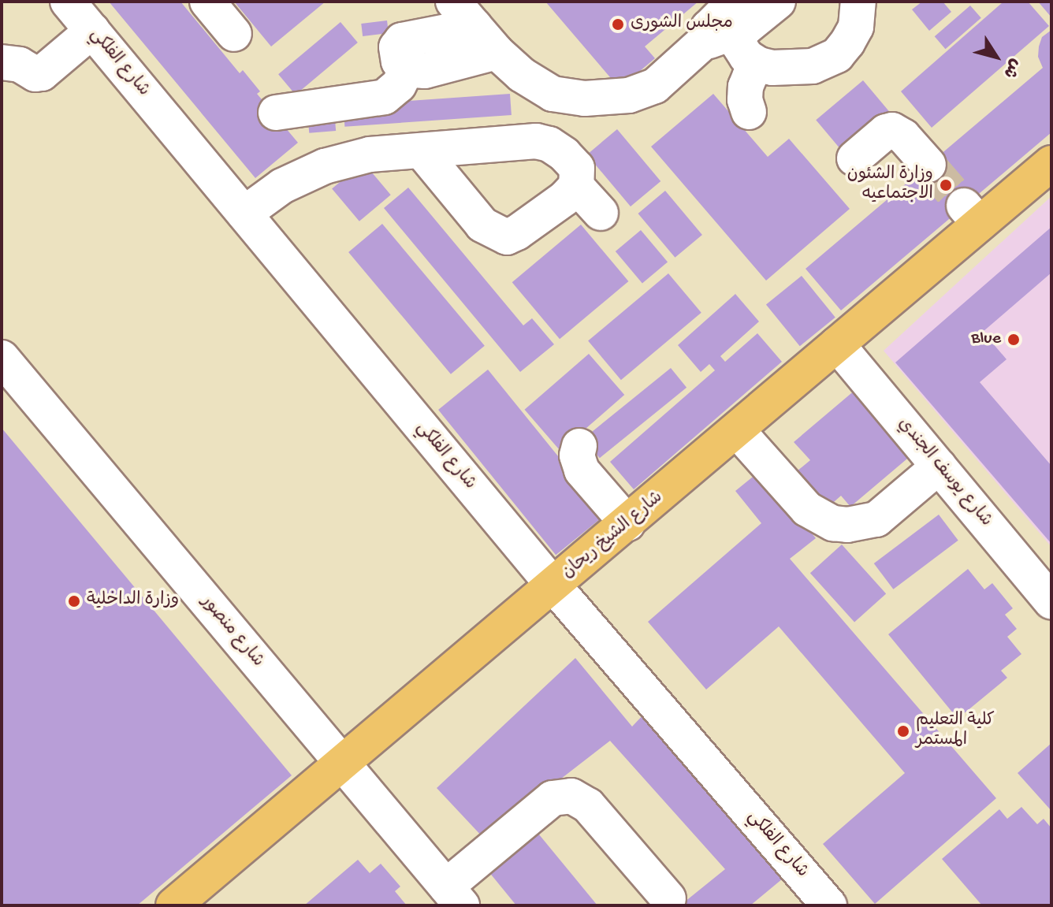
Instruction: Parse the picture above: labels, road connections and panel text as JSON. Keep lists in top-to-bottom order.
{
  "streets": {
    "main road": ["شارع الشيخ ريحان"],
    "street": ["شارع الفلكي", "شارع يوسف الجندي", "شارع منصور"]
  },
  "crossings": [
    ["شارع الفلكي", "شارع الشيخ ريحان"],
    ["شارع يوسف الجندي", "شارع الشيخ ريحان"],
    ["شارع الشيخ ريحان", "شارع منصور"]
  ],
  "places": [
    "مجلس الشورى",
    "وزارة الشئون الاجتماعيه",
    "Blue",
    "وزارة الداخلية",
    "كلية التعليم المستمر"
  ],
  "north": "bottom right"
}
